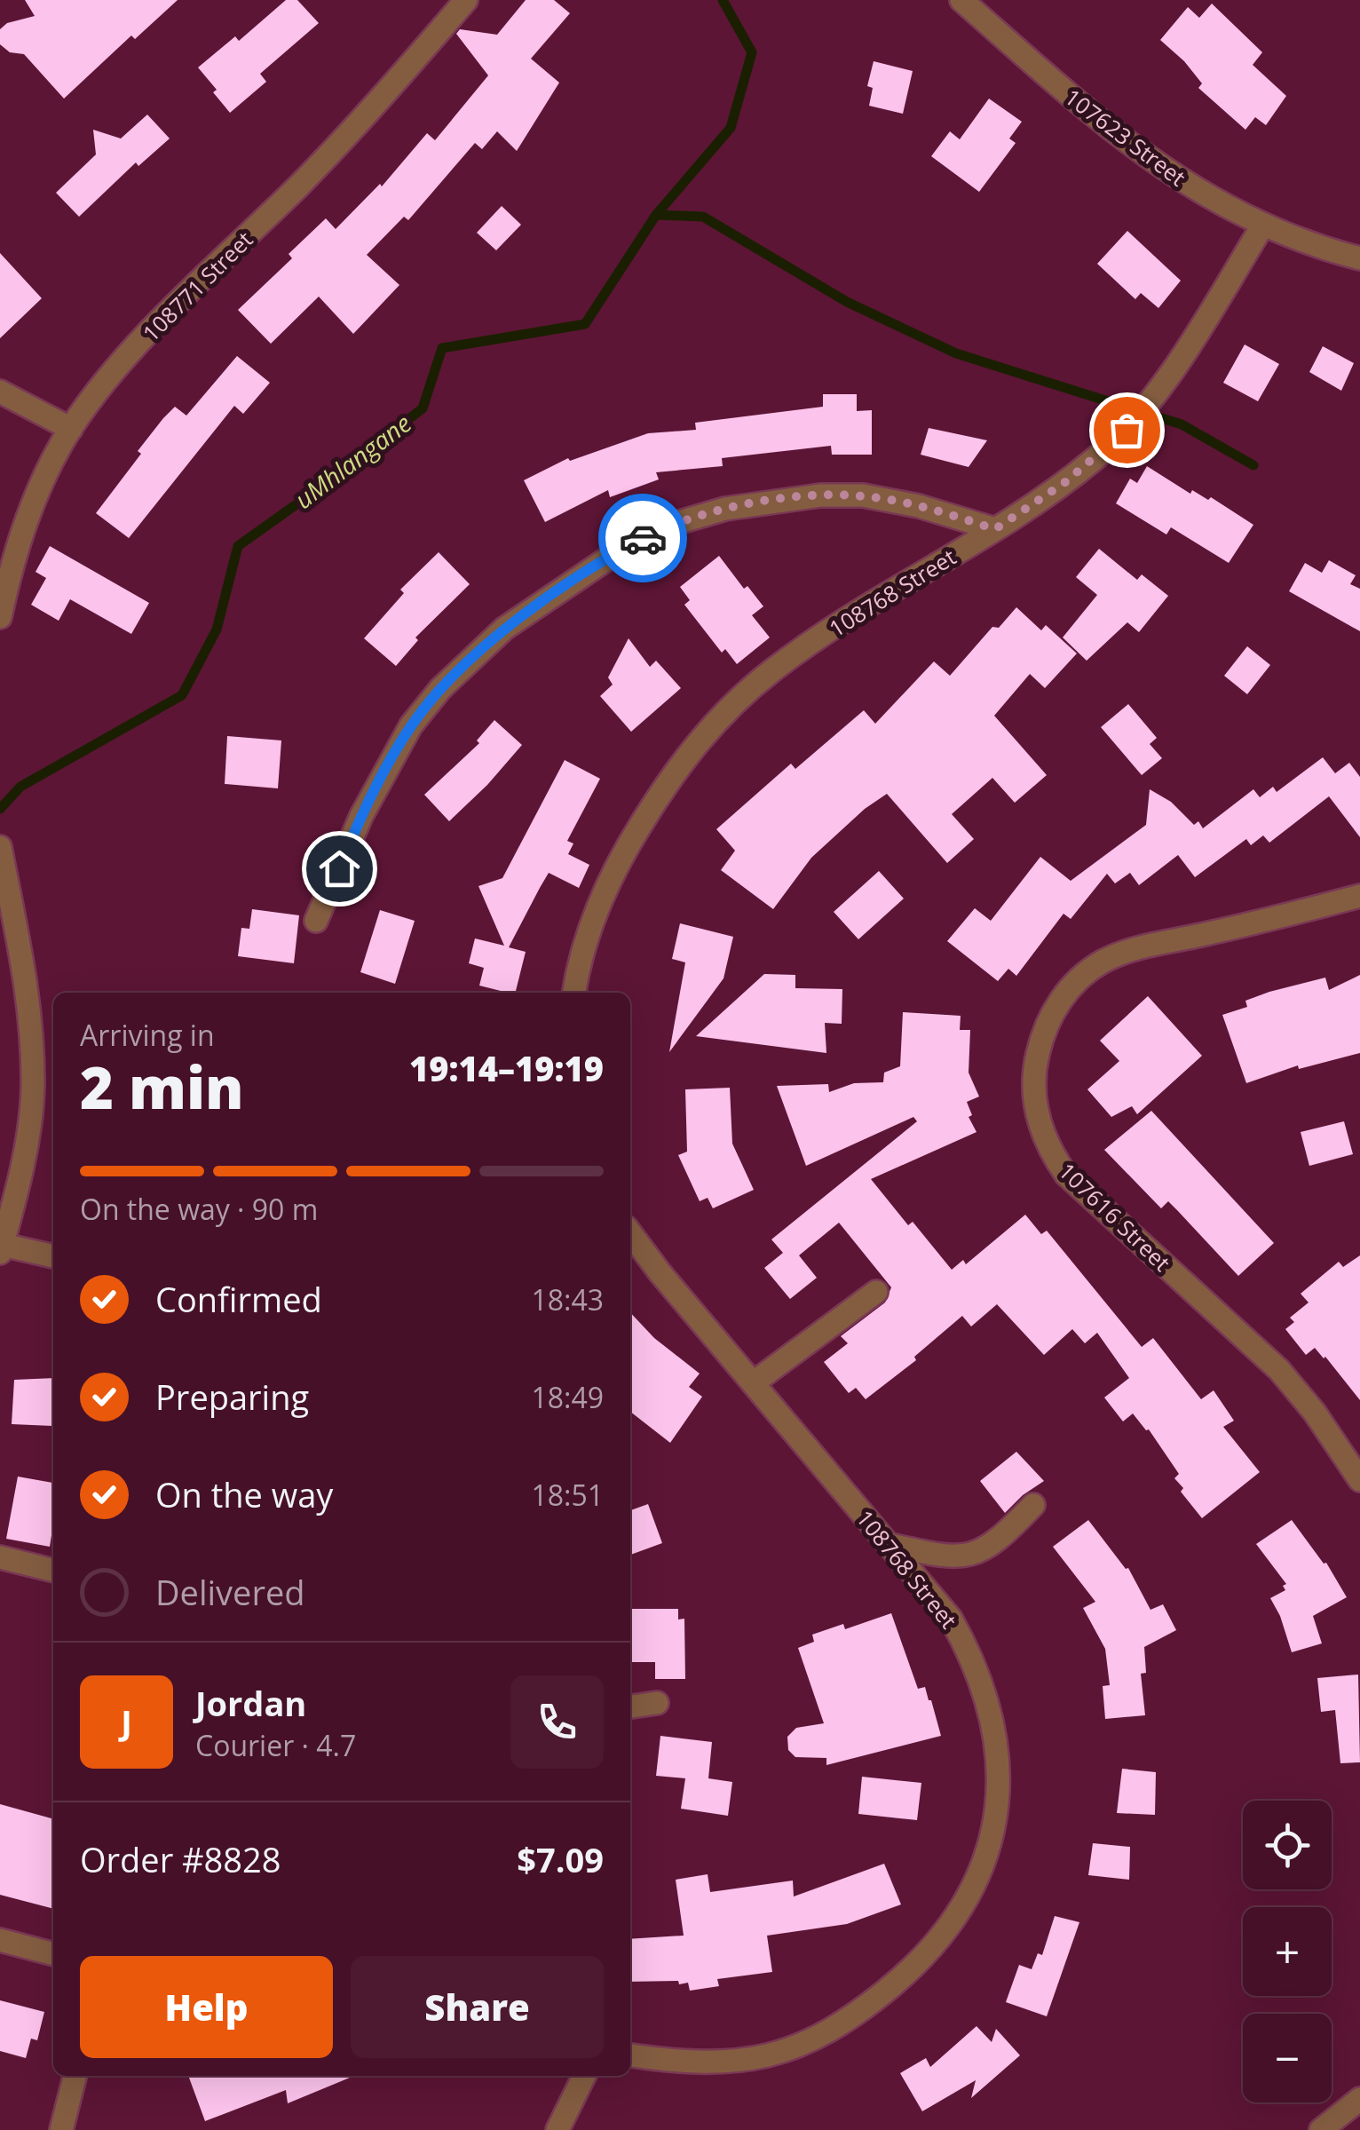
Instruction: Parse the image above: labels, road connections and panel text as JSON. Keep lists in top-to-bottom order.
{
  "streets": {
    "street": [
      "107623 Street",
      "108771 Street",
      "108768 Street",
      "107616 Street"
    ]
  },
  "crossings": [
    ["107623 Street", "108768 Street"]
  ],
  "water": ["uMhlangane"],
  "page": {
    "heading": ["2 min", "Arriving in", "19:14–19:19"],
    "panel": [
      "Jordan",
      "Courier · 4.7",
      "Order #8828",
      "$7.09"
    ],
    "bar": "On the way · 90 m",
    "list": [
      ["Confirmed", "18:43"],
      ["Preparing", "18:49"],
      ["On the way", "18:51"],
      "Delivered"
    ],
    "round": "J",
    "map_buttons": ["+", "−"],
    "buttons": ["Help", "Share"]
  }
}
